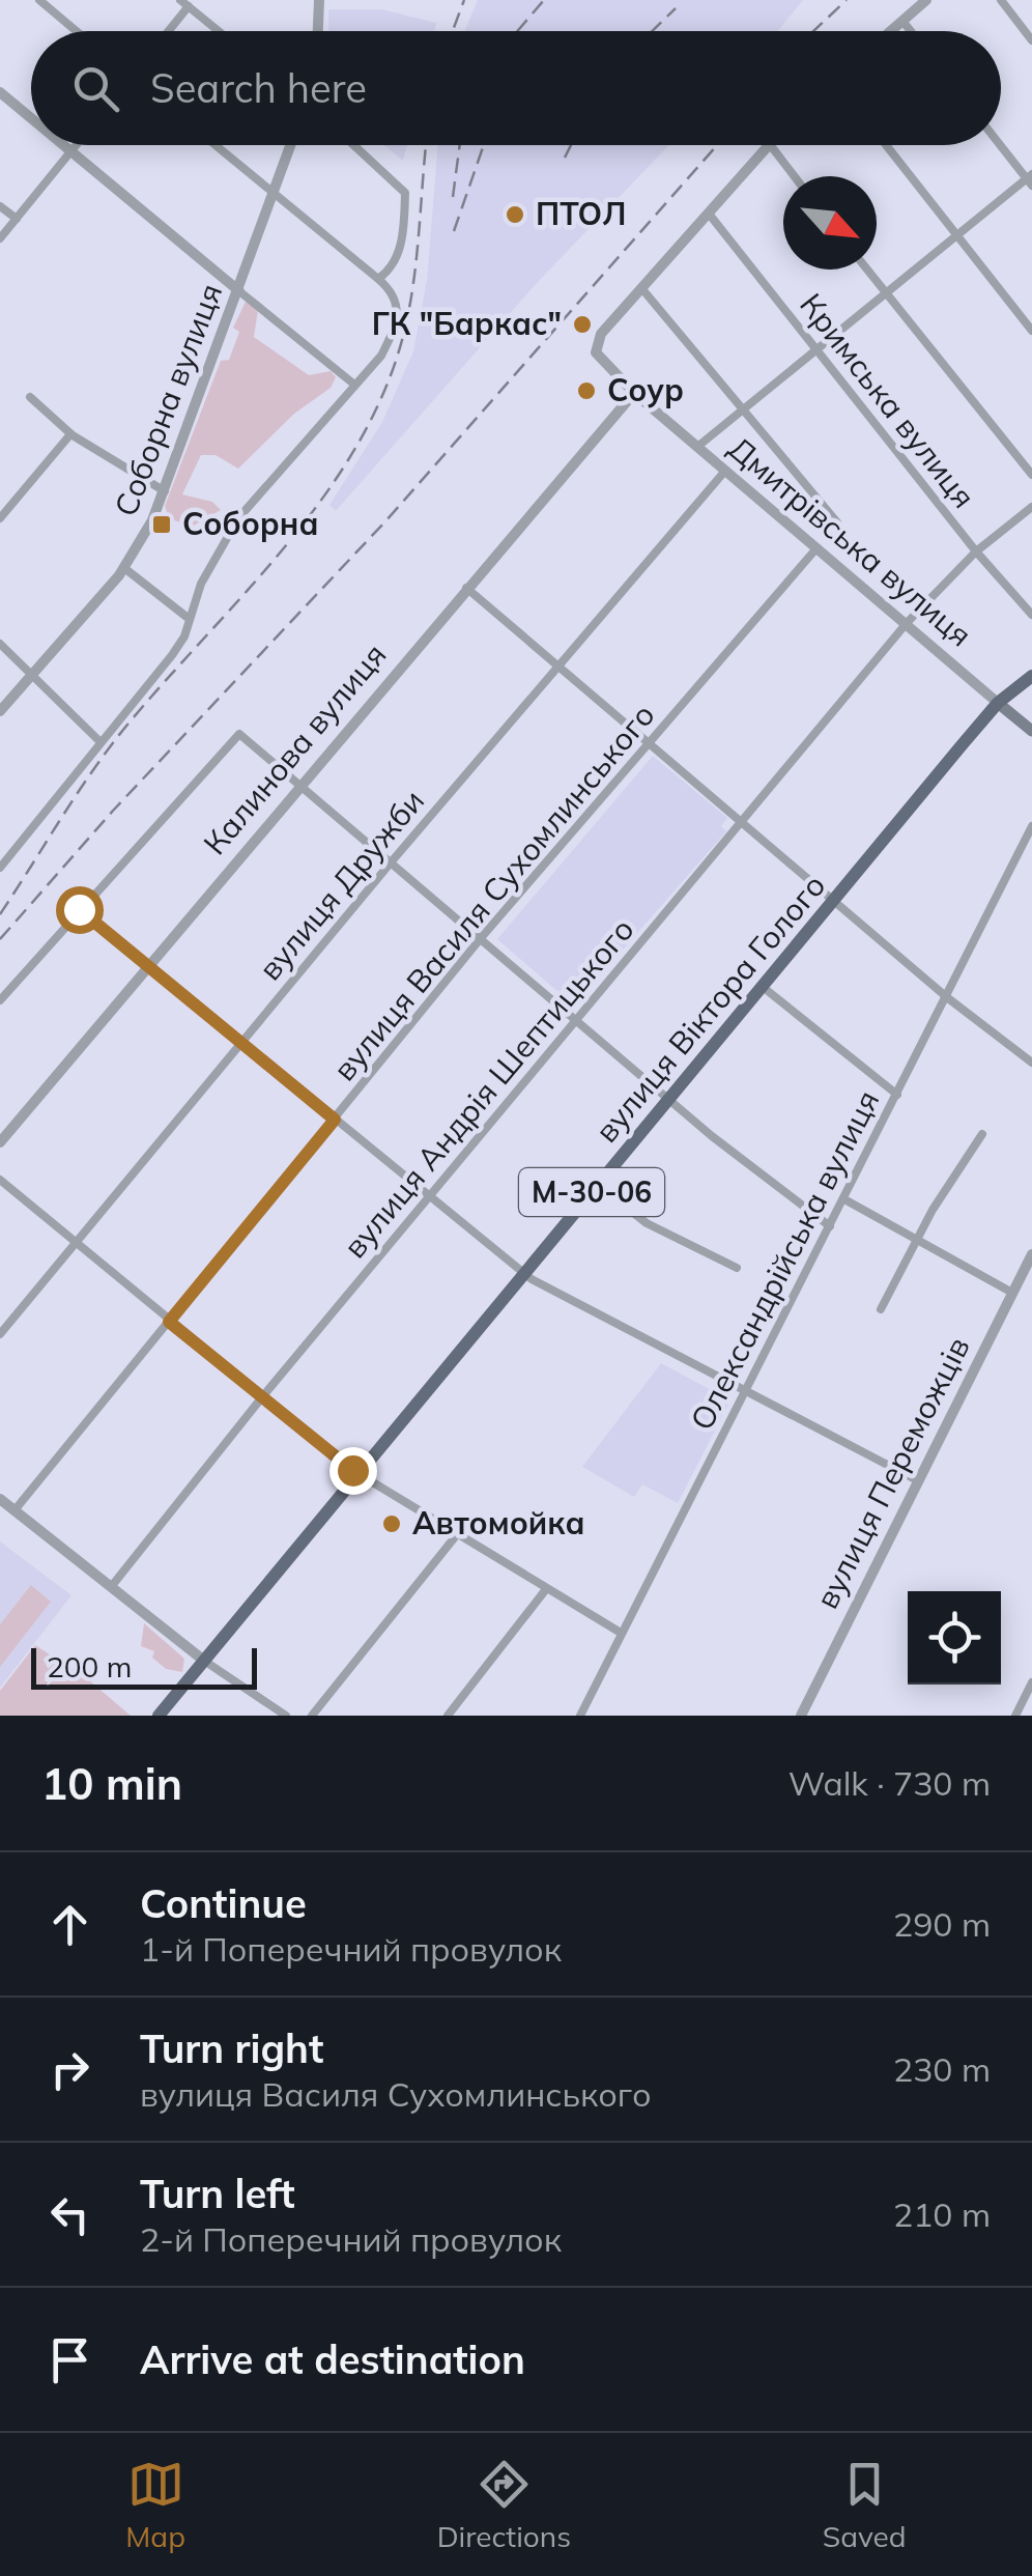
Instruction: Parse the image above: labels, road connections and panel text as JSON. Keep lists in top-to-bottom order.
{
  "streets": {
    "main road": ["Дмитрівська вулиця", "вулиця Віктора Голого", "М-30-06"],
    "street": [
      "Соборна вулиця",
      "Кримська вулиця",
      "Калинова вулиця",
      "вулиця Дружби",
      "вулиця Василя Сухомлинського",
      "вулиця Андрія Шептицького",
      "Олександрійська вулиця",
      "вулиця Переможців"
    ]
  },
  "crossings": [
    ["Кримська вулиця", "вулиця Андрія Шептицького"],
    ["Дмитрівська вулиця", "Калинова вулиця"],
    ["Дмитрівська вулиця", "вулиця Дружби"],
    ["Дмитрівська вулиця", "вулиця Василя Сухомлинського"],
    ["Дмитрівська вулиця", "вулиця Віктора Голого"],
    ["Дмитрівська вулиця", "вулиця Андрія Шептицького"]
  ],
  "places": {
    "other": [
      "ПТОЛ",
      "ГК \"Баркас\"",
      "Соур",
      "Автомойка"
    ],
    "transit": ["Соборна"]
  },
  "scale_bar": "200 m",
  "north": "bottom right",
  "page": {
    "search": "Search here",
    "scale": "200 m",
    "heading": ["10 min", "Walk · 730 m"],
    "list": [
      ["Continue", "1-й Поперечний провулок", "290 m"],
      ["Turn right", "вулиця Василя Сухомлинського", "230 m"],
      ["Turn left", "2-й Поперечний провулок", "210 m"],
      "Arrive at destination"
    ],
    "nav": ["Map", "Directions", "Saved"]
  }
}
